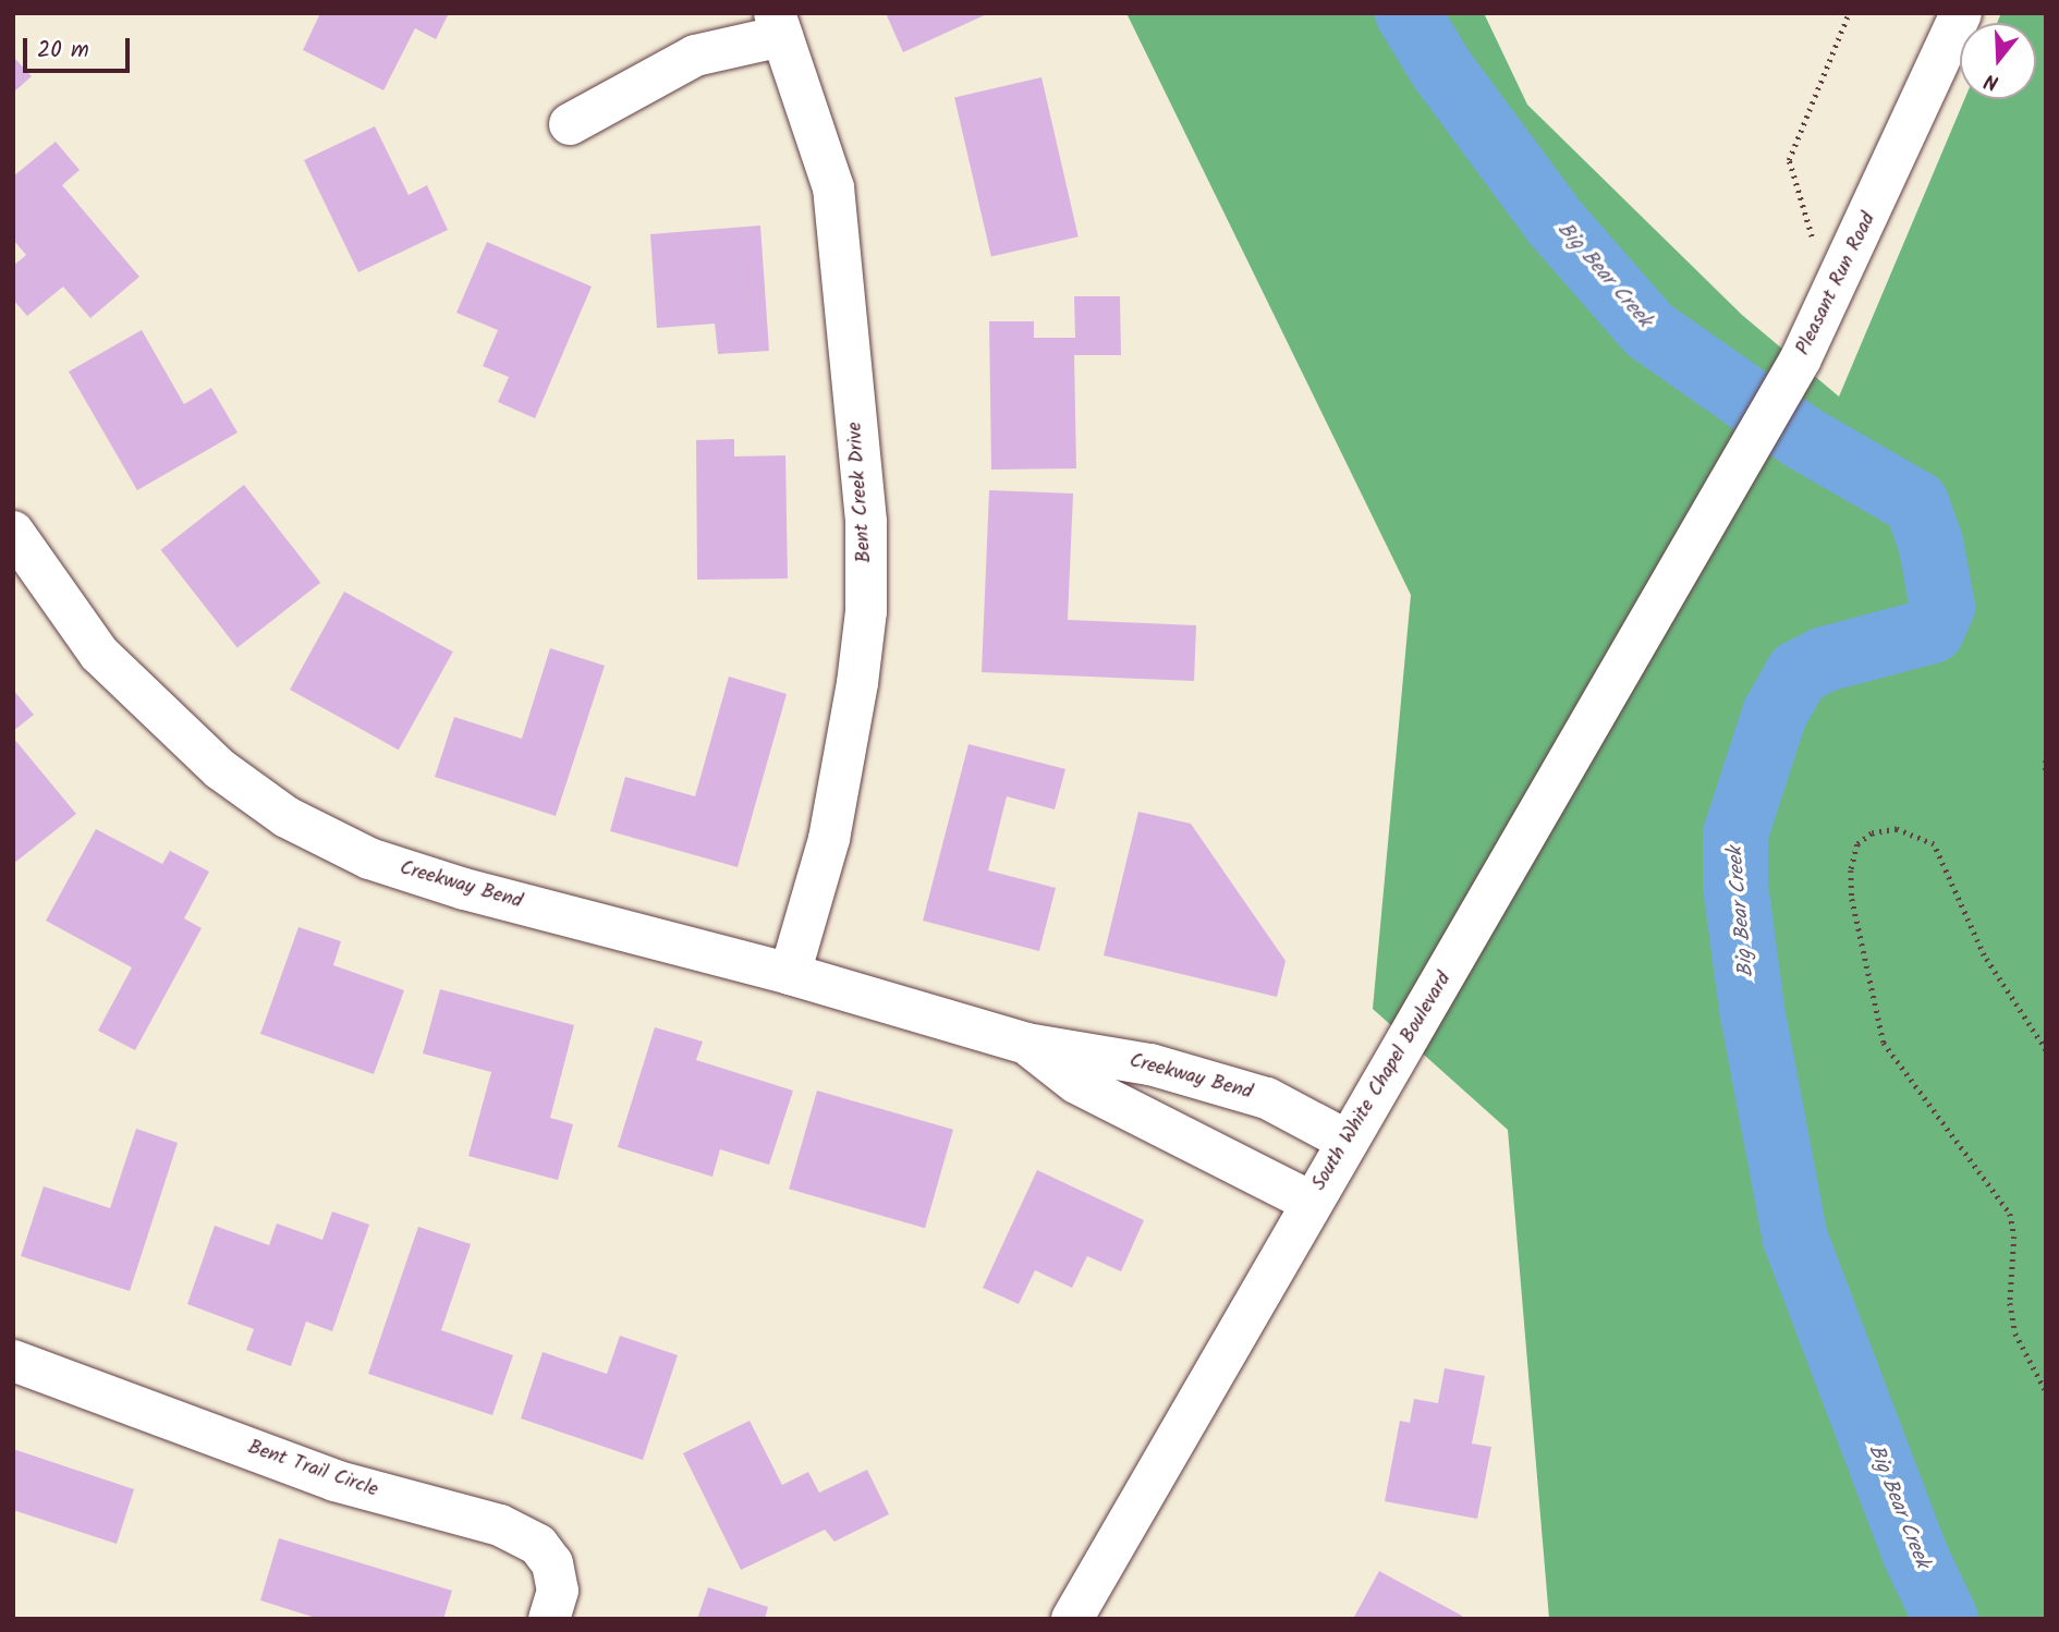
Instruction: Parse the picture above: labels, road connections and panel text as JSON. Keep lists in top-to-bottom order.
{
  "streets": {
    "street": [
      "Pleasant Run Road",
      "Bent Creek Drive",
      "Creekway Bend",
      "South White Chapel Boulevard",
      "Bent Trail Circle"
    ]
  },
  "crossings": [
    ["Pleasant Run Road", "South White Chapel Boulevard"],
    ["Bent Creek Drive", "Creekway Bend"],
    ["Creekway Bend", "South White Chapel Boulevard"]
  ],
  "water": ["Big Bear Creek"],
  "scale_bar": "20 m",
  "north": "bottom"
}
